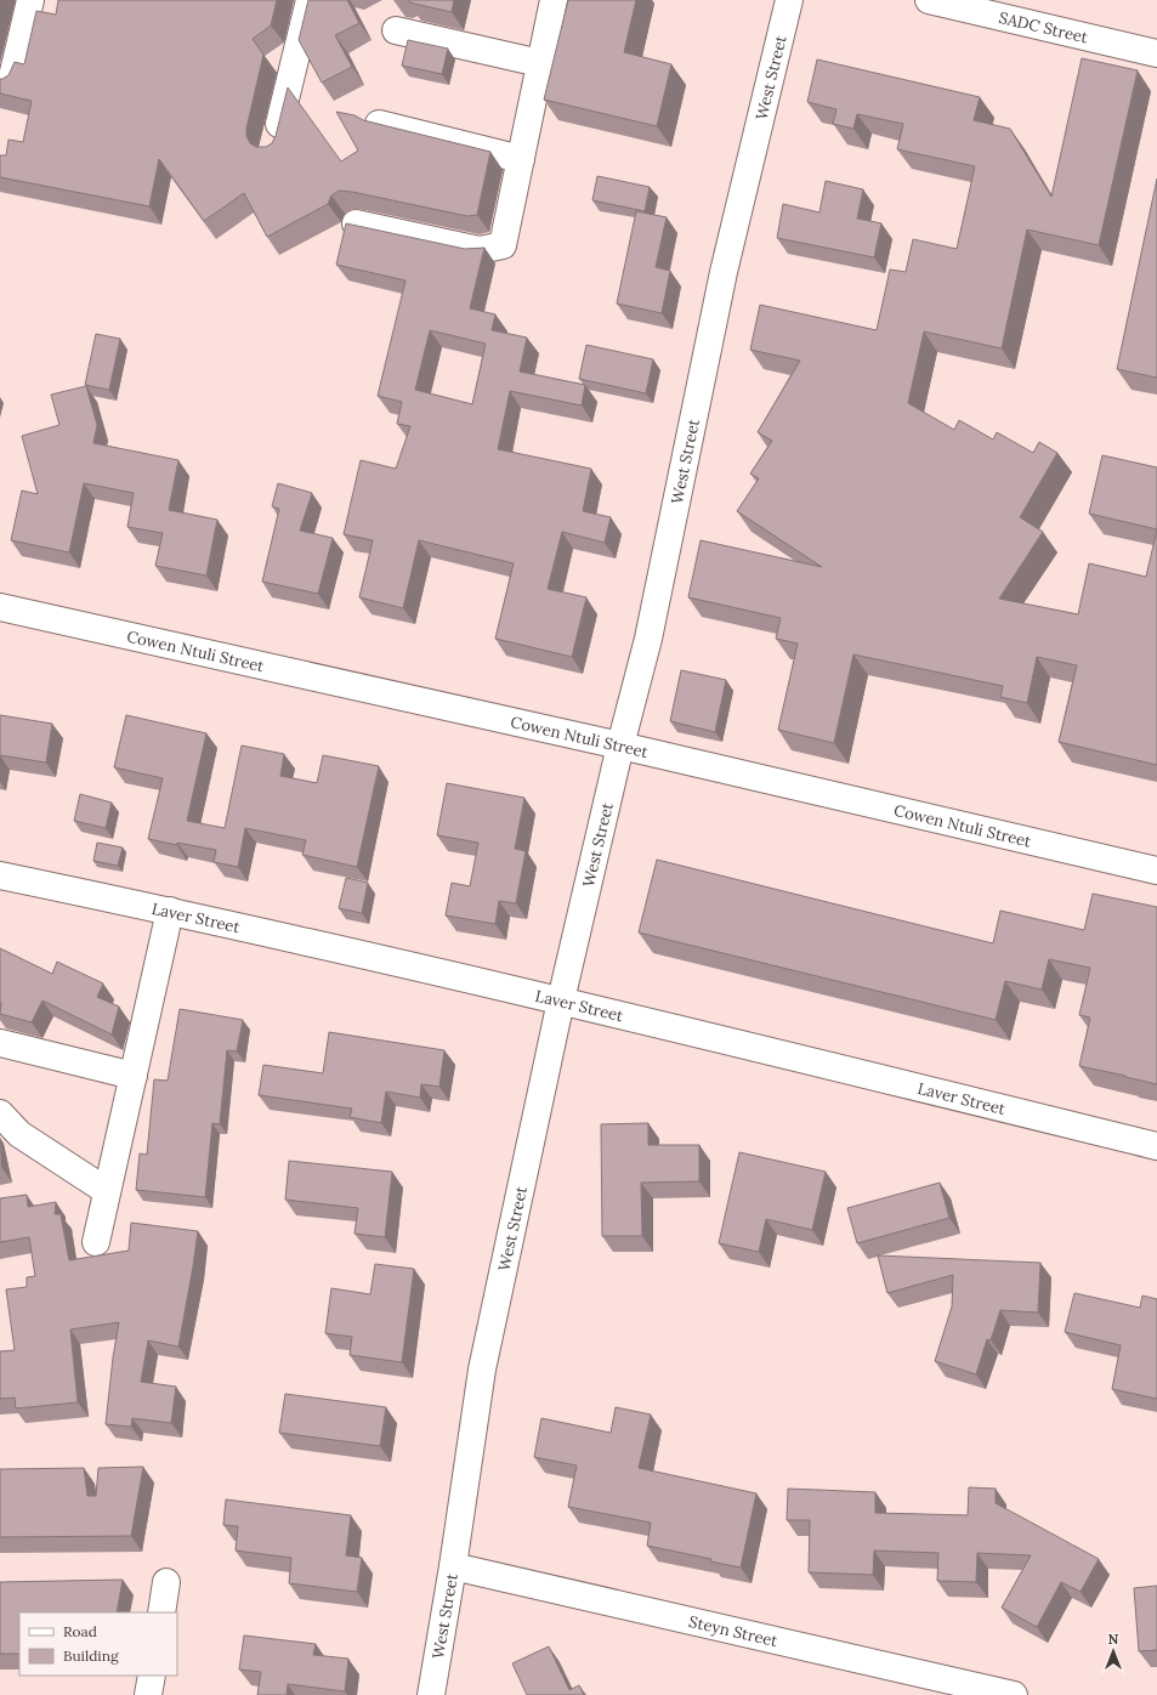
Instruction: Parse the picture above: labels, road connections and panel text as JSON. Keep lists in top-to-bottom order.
{
  "streets": {
    "street": [
      "SADC Street",
      "West Street",
      "Cowen Ntuli Street",
      "Laver Street",
      "Steyn Street"
    ]
  },
  "crossings": [
    ["West Street", "Cowen Ntuli Street"],
    ["West Street", "Laver Street"],
    ["West Street", "Steyn Street"]
  ],
  "legend": ["Road", "Building"],
  "north": "top"
}
